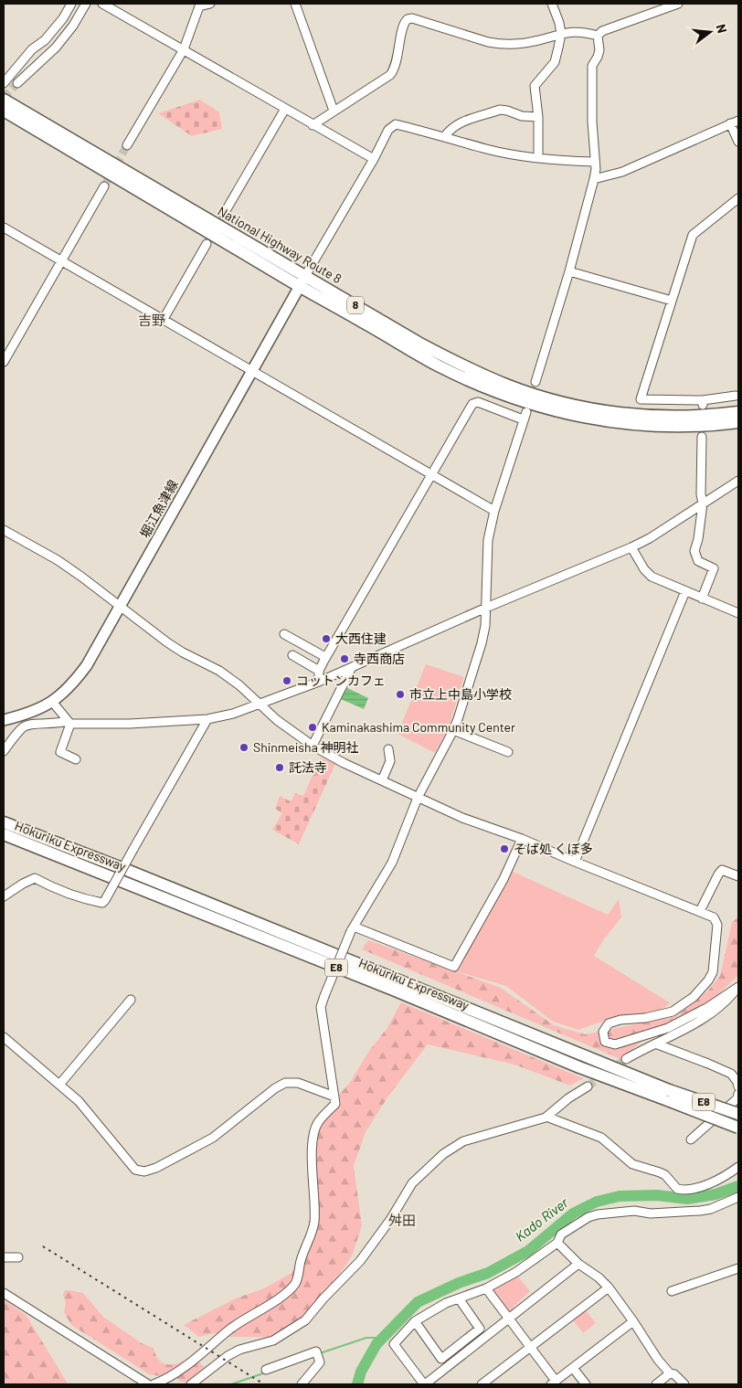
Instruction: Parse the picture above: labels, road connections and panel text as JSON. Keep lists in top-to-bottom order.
{
  "streets": {
    "highway": [
      "National Highway Route 8",
      "8",
      "Hokuriku Expressway",
      "E8"
    ],
    "main road": ["堀江魚津線"]
  },
  "crossings": [
    ["National Highway Route 8", "堀江魚津線"]
  ],
  "districts": ["吉野", "舛田"],
  "water": ["Kado River"],
  "places": [
    "大西住建",
    "寺西商店",
    "コットンカフェ",
    "市立上中島小学校",
    "Kaminakashima Community Center",
    "Shinmeisha 神明社",
    "託法寺",
    "そば処 くぼ多"
  ],
  "north": "right"
}
